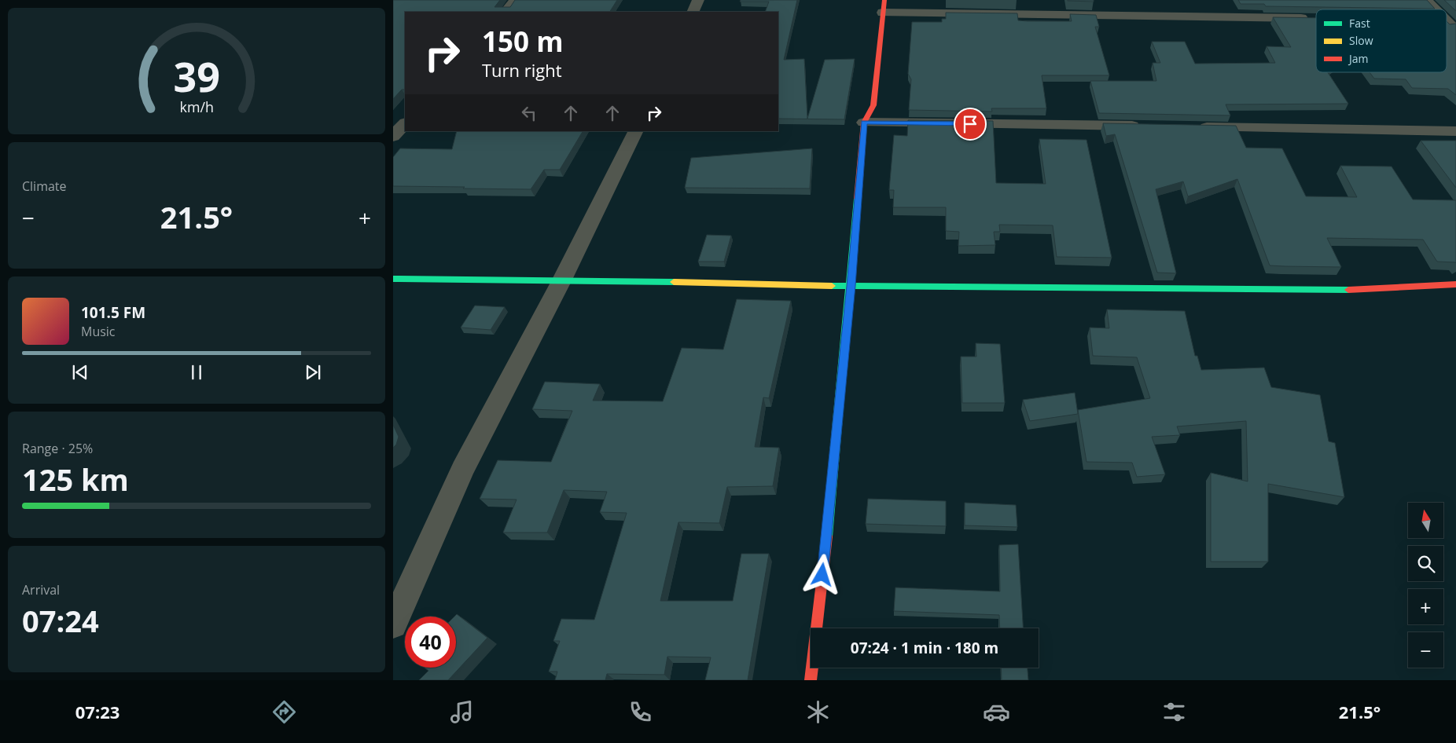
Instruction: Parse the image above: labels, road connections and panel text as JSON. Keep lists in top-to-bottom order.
{
  "legend": ["Fast", "Slow", "Jam"],
  "north": "top",
  "page": {
    "turn": ["150 m", "Turn right"],
    "tile": [
      "Climate",
      ["Range · 25%", "125 km"],
      ["Arrival", "07:24"]
    ],
    "heat": ["−", "21.5°", "+"],
    "song": ["101.5 FM", "Music"],
    "map_buttons": ["+", "−"],
    "limit": "40",
    "trip": "07:24 · 1 min · 180 m",
    "tabs": ["07:23", "21.5°"],
    "gauge": ["39", "km/h"]
  }
}
